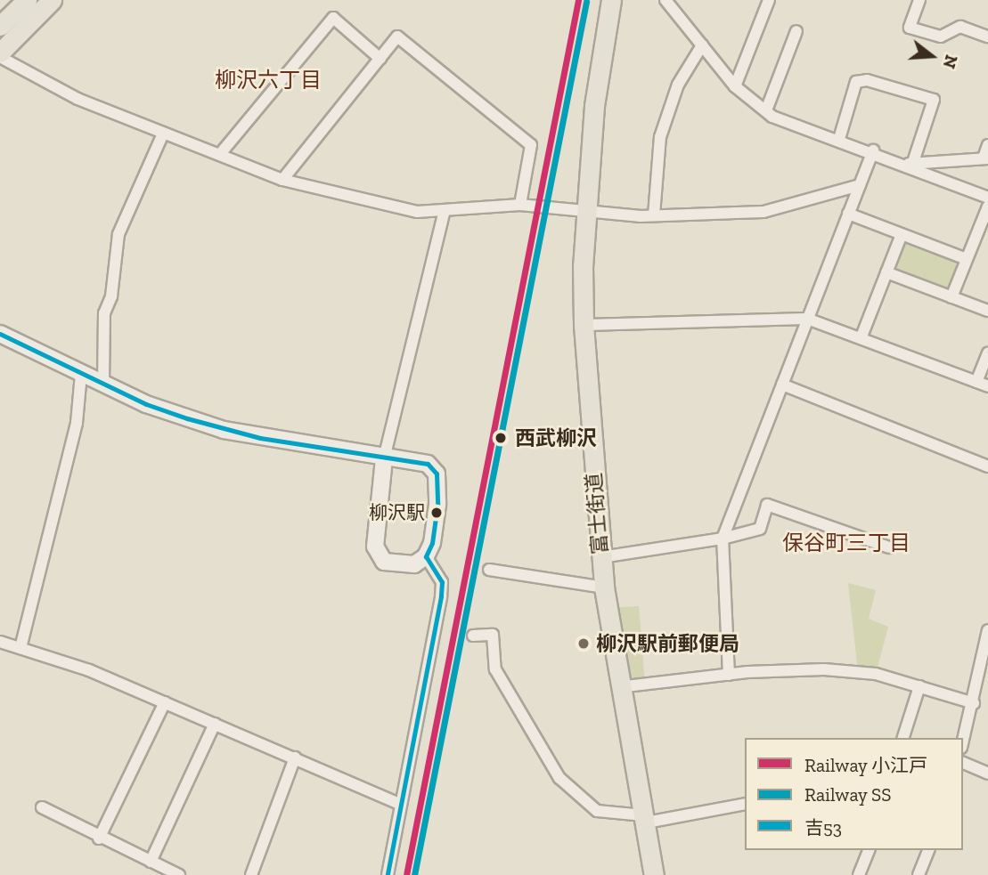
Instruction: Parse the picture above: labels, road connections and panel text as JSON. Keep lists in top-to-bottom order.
{
  "streets": {
    "main road": ["富士街道"]
  },
  "districts": ["柳沢六丁目", "保谷町三丁目"],
  "places": ["西武柳沢", "柳沢駅", "柳沢駅前郵便局"],
  "lines": ["rail line 小江戸", "rail line SS", "transit line 吉53"],
  "legend": ["Railway 小江戸", "Railway SS", "吉53"],
  "north": "right"
}
